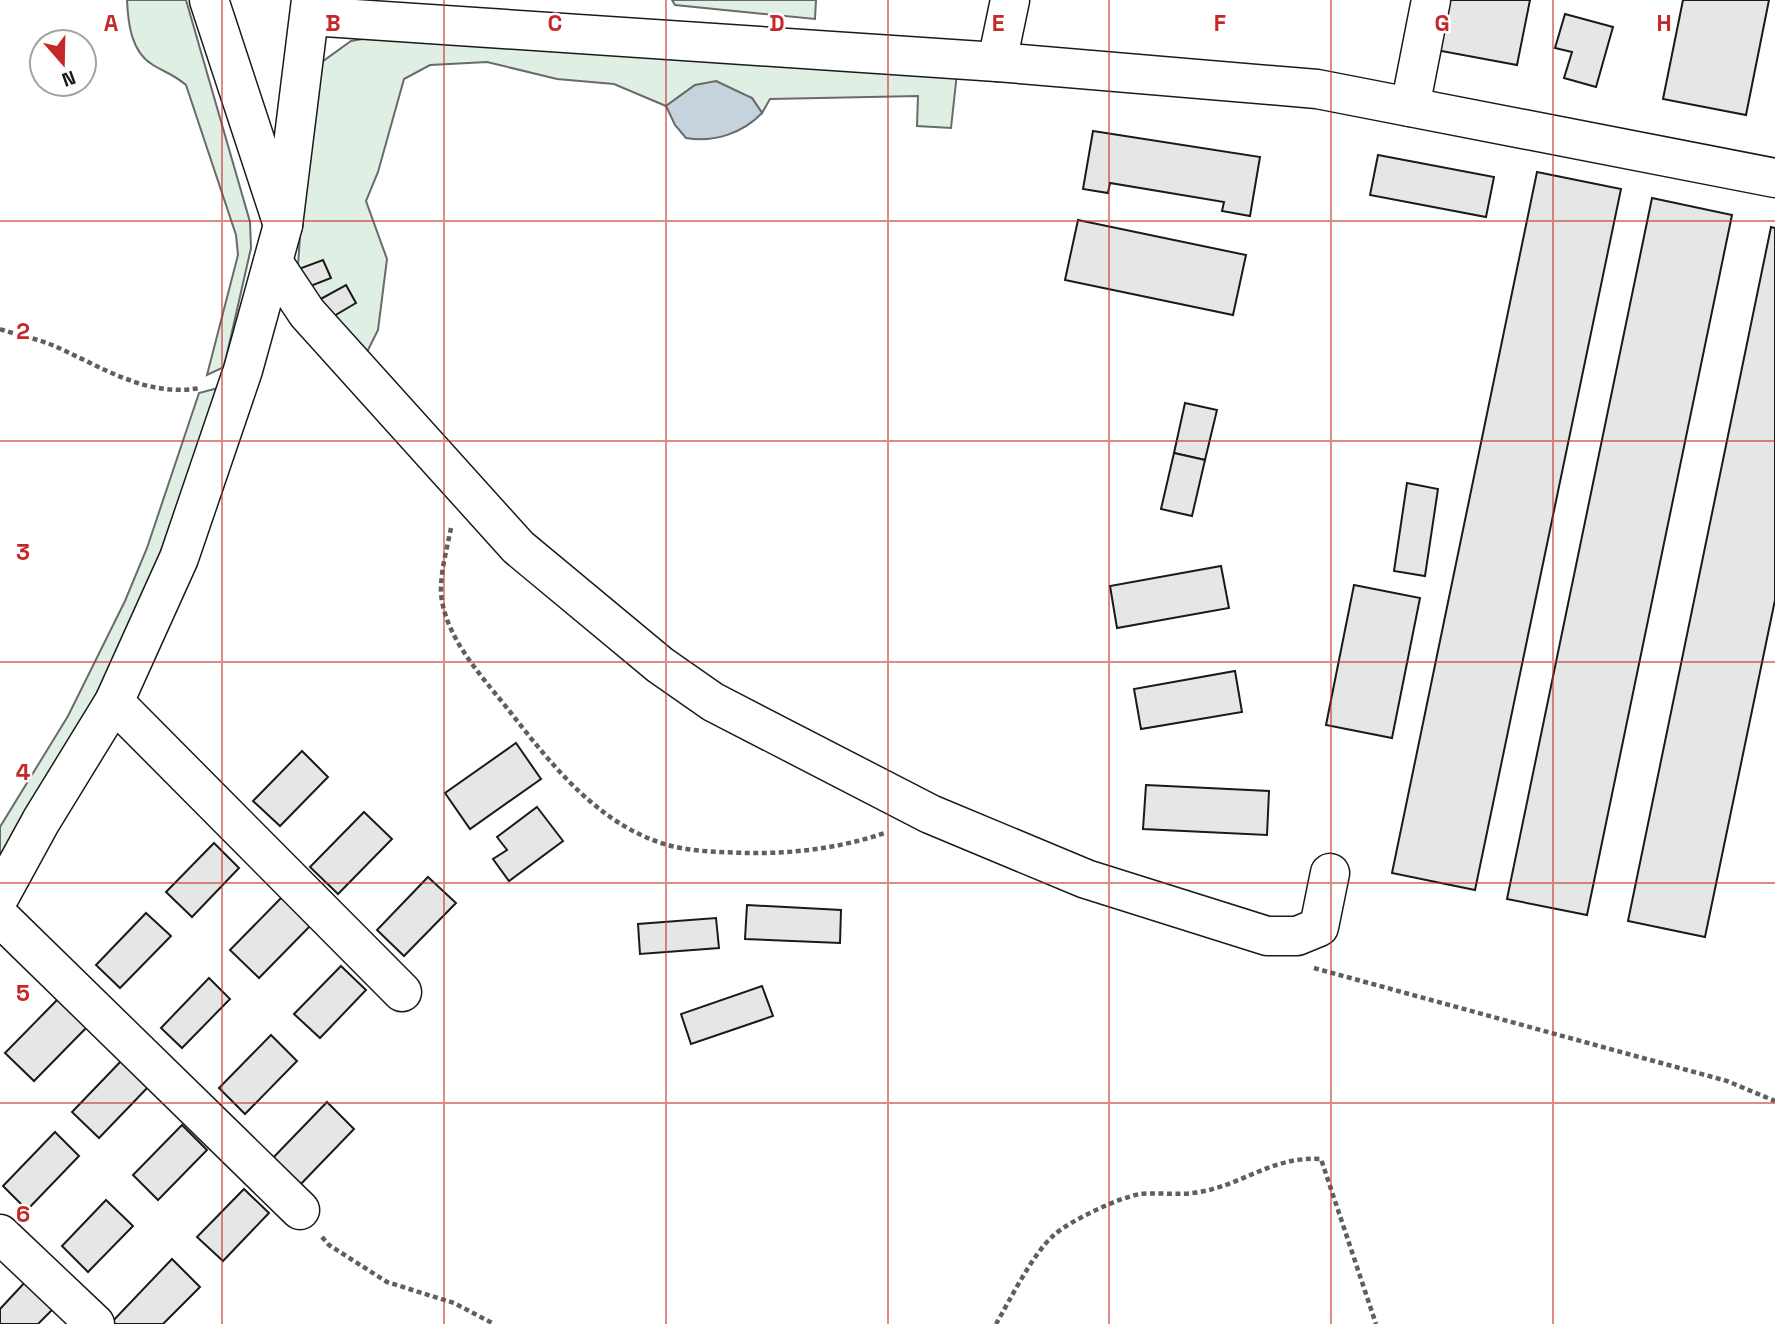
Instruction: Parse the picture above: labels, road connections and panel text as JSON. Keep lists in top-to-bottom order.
{
  "north": "bottom",
  "grid": {
    "columns": [
      "A",
      "B",
      "C",
      "D",
      "E",
      "F",
      "G",
      "H"
    ],
    "rows": [
      "2",
      "3",
      "4",
      "5",
      "6"
    ]
  }
}
